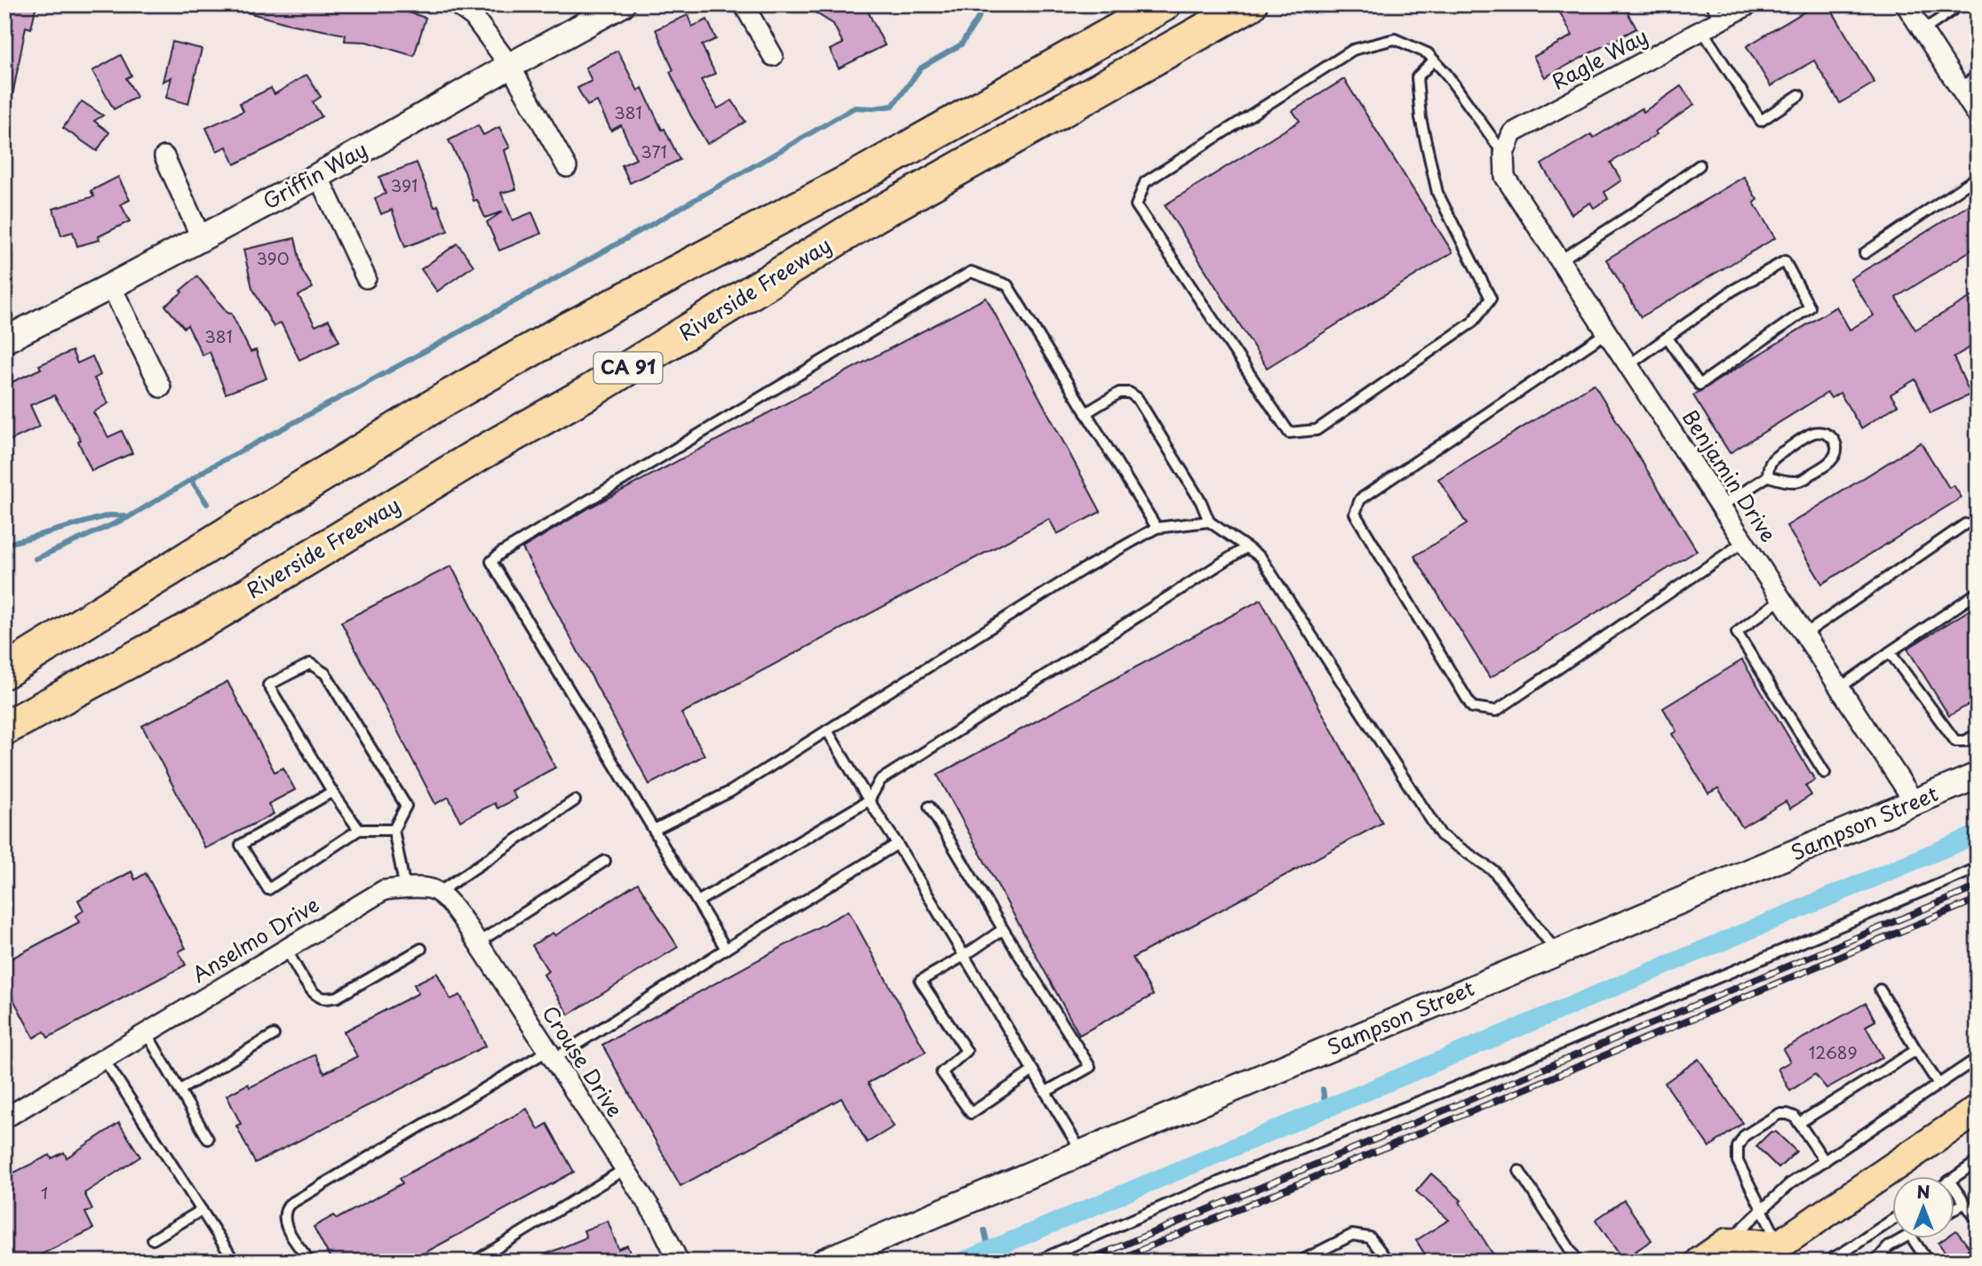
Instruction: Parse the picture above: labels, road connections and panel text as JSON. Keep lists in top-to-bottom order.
{
  "streets": {
    "highway": ["Riverside Freeway", "CA 91"],
    "street": [
      "Ragle Way",
      "Griffin Way",
      "Benjamin Drive",
      "Sampson Street",
      "Anselmo Drive",
      "Crouse Drive"
    ]
  },
  "crossings": [
    ["Ragle Way", "Benjamin Drive"],
    ["Benjamin Drive", "Sampson Street"],
    ["Anselmo Drive", "Crouse Drive"]
  ],
  "house_numbers": [
    "381",
    "371",
    "391",
    "390",
    "381",
    "12689",
    "1"
  ],
  "north": "top"
}
